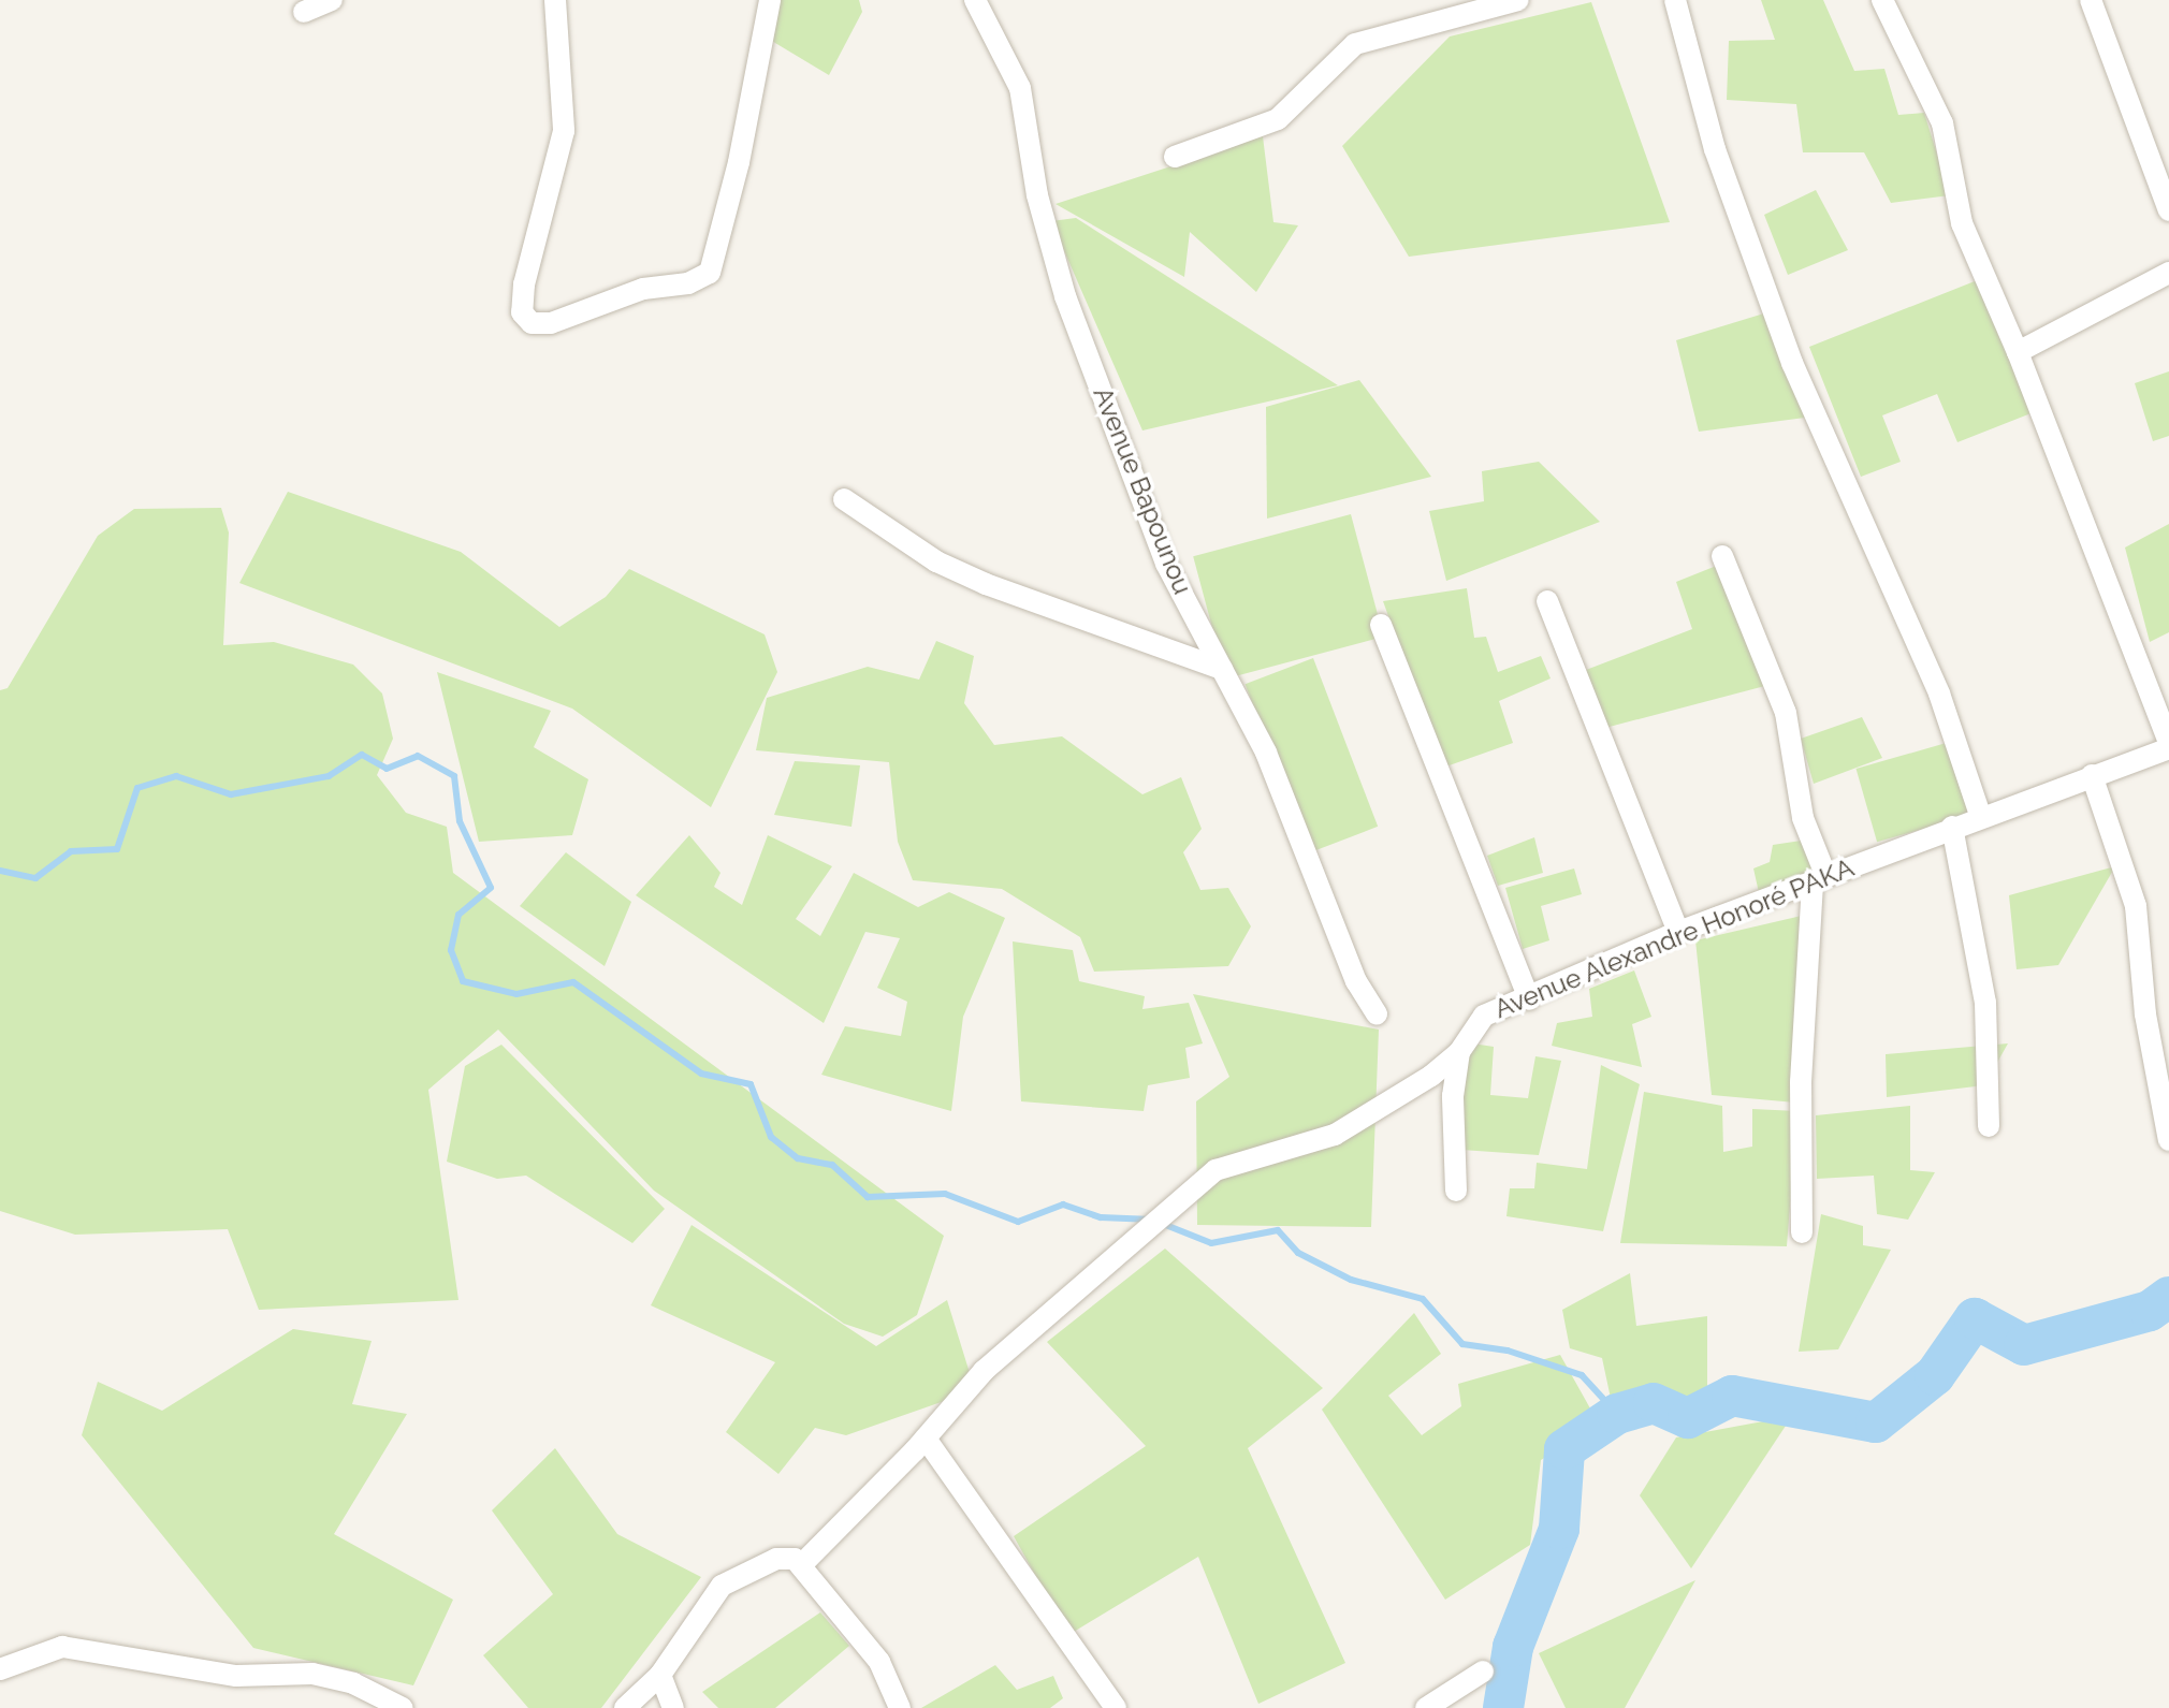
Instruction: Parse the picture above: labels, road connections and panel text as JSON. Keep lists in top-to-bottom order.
{
  "streets": {
    "street": ["Avenue Bapounou", "Avenue Alexandre Honoré PAKA"]
  }
}
